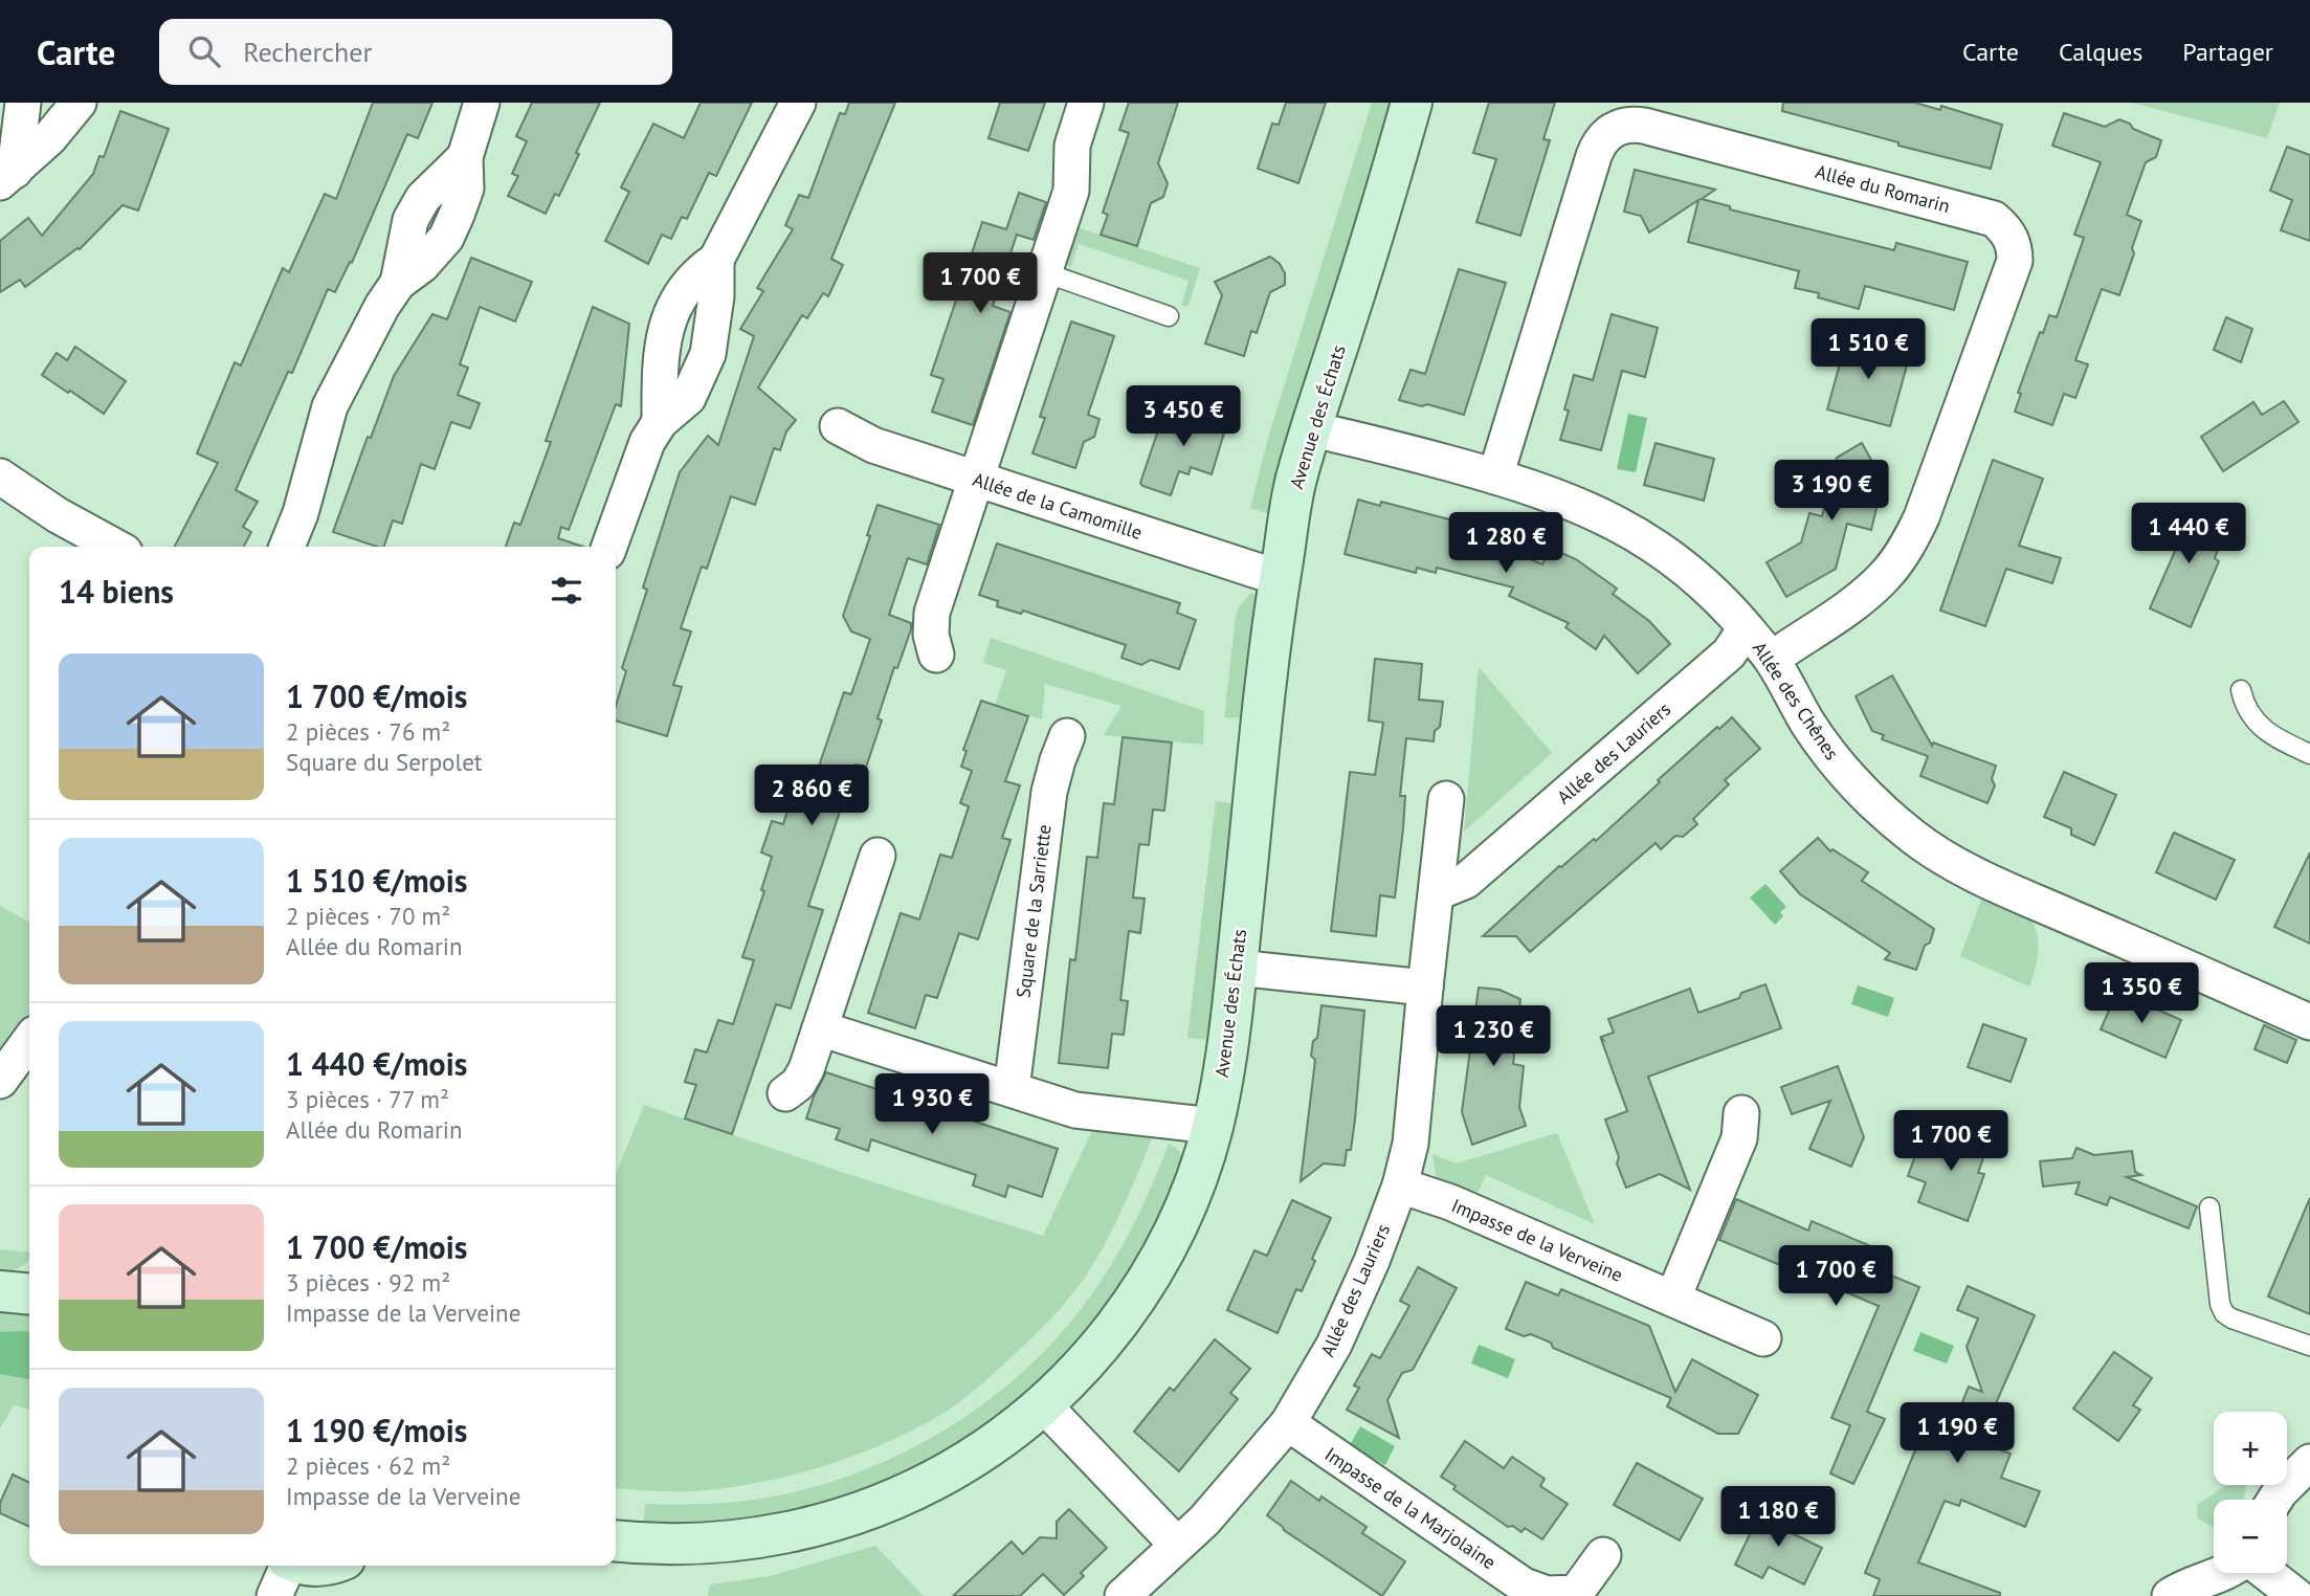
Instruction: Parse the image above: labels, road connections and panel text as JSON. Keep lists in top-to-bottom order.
{
  "streets": {
    "street": [
      "Allée du Romarin",
      "Avenue des Échats",
      "Allée de la Camomille",
      "Allée des Chênes",
      "Allée des Lauriers",
      "Square de la Sarriette",
      "Impasse de la Verveine",
      "Impasse de la Marjolaine"
    ]
  },
  "crossings": [
    ["Allée du Romarin", "Allée des Chênes"],
    ["Avenue des Échats", "Allée de la Camomille"],
    ["Avenue des Échats", "Allée des Chênes"],
    ["Allée des Chênes", "Allée des Lauriers"],
    ["Allée des Lauriers", "Impasse de la Verveine"],
    ["Allée des Lauriers", "Impasse de la Marjolaine"]
  ],
  "page": {
    "header": "Carte",
    "search": "Rechercher",
    "nav": ["Carte", "Calques", "Partager"],
    "price": [
      "1 700 €",
      "1 510 €",
      "3 450 €",
      "3 190 €",
      "1 440 €",
      "1 280 €",
      "2 860 €",
      "1 350 €",
      "1 230 €",
      "1 930 €",
      "1 700 €",
      "1 700 €",
      "1 190 €",
      "1 180 €"
    ],
    "heading": "14 biens",
    "list": [
      {
        "name": "1 700 €/mois",
        "note": "2 pièces · 76 m² · Square du Serpolet"
      },
      {
        "name": "1 510 €/mois",
        "note": "2 pièces · 70 m² · Allée du Romarin"
      },
      {
        "name": "1 440 €/mois",
        "note": "3 pièces · 77 m² · Allée du Romarin"
      },
      {
        "name": "1 700 €/mois",
        "note": "3 pièces · 92 m² · Impasse de la Verveine"
      },
      {
        "name": "1 190 €/mois",
        "note": "2 pièces · 62 m² · Impasse de la Verveine"
      }
    ],
    "map_buttons": ["+", "−"]
  }
}
